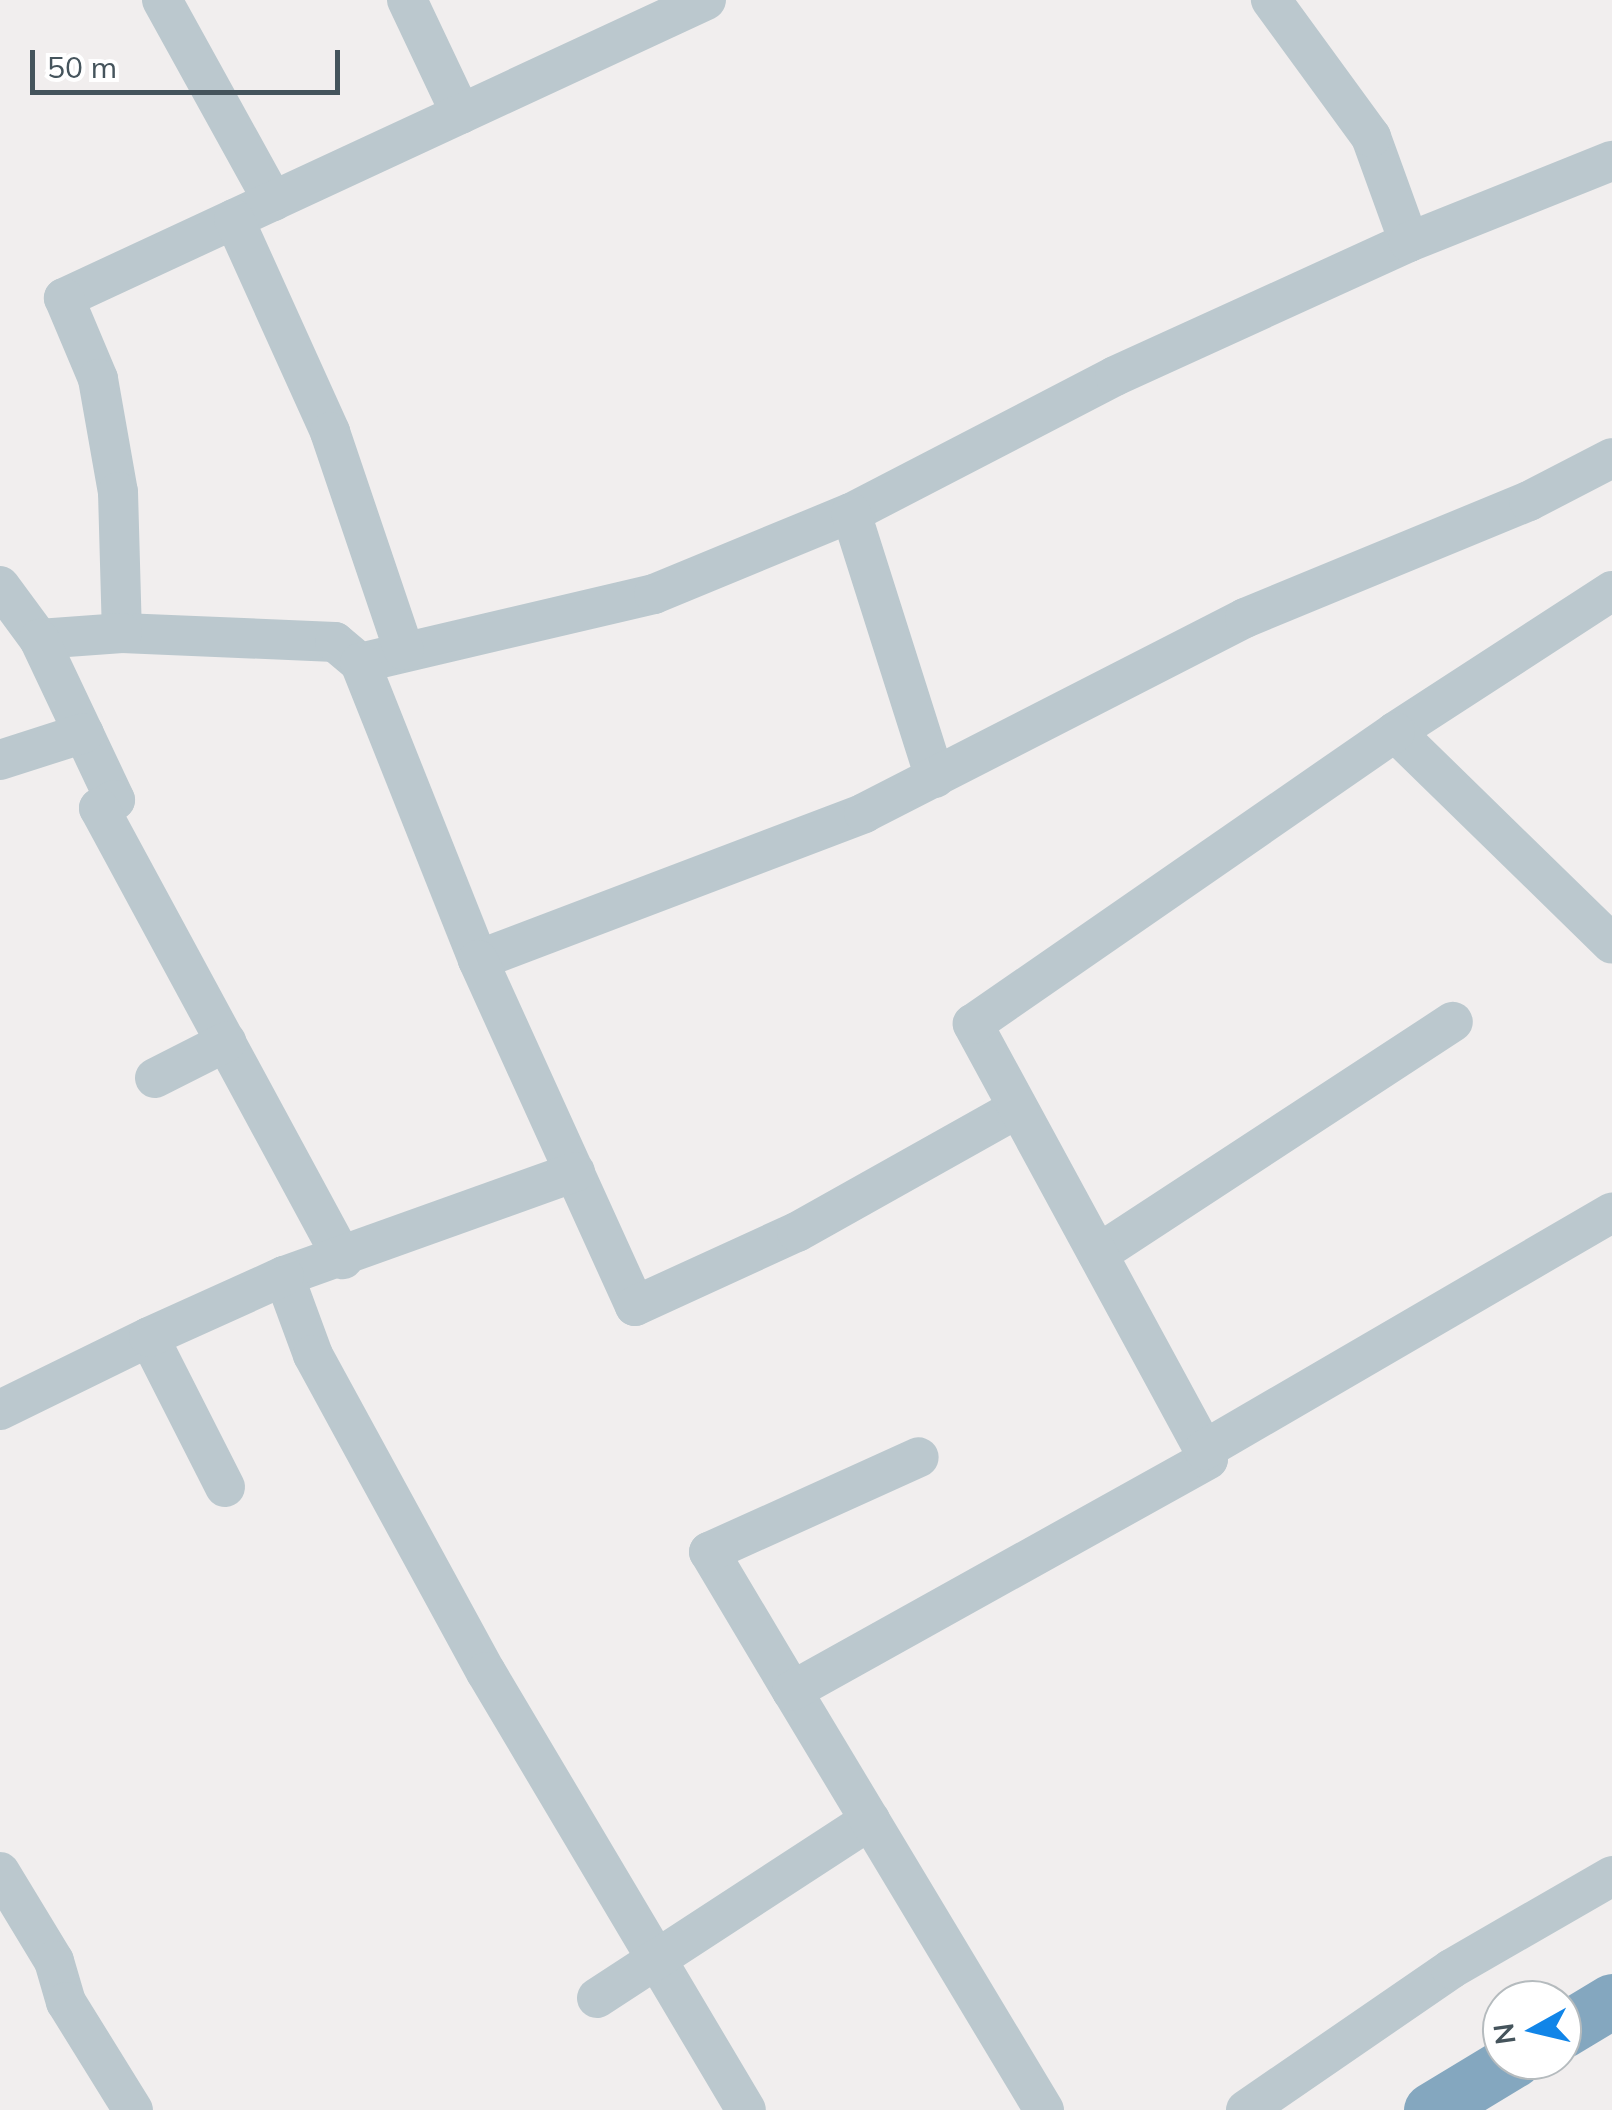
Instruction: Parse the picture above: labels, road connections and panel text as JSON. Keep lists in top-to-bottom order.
{
  "scale_bar": "50 m",
  "north": "left"
}
